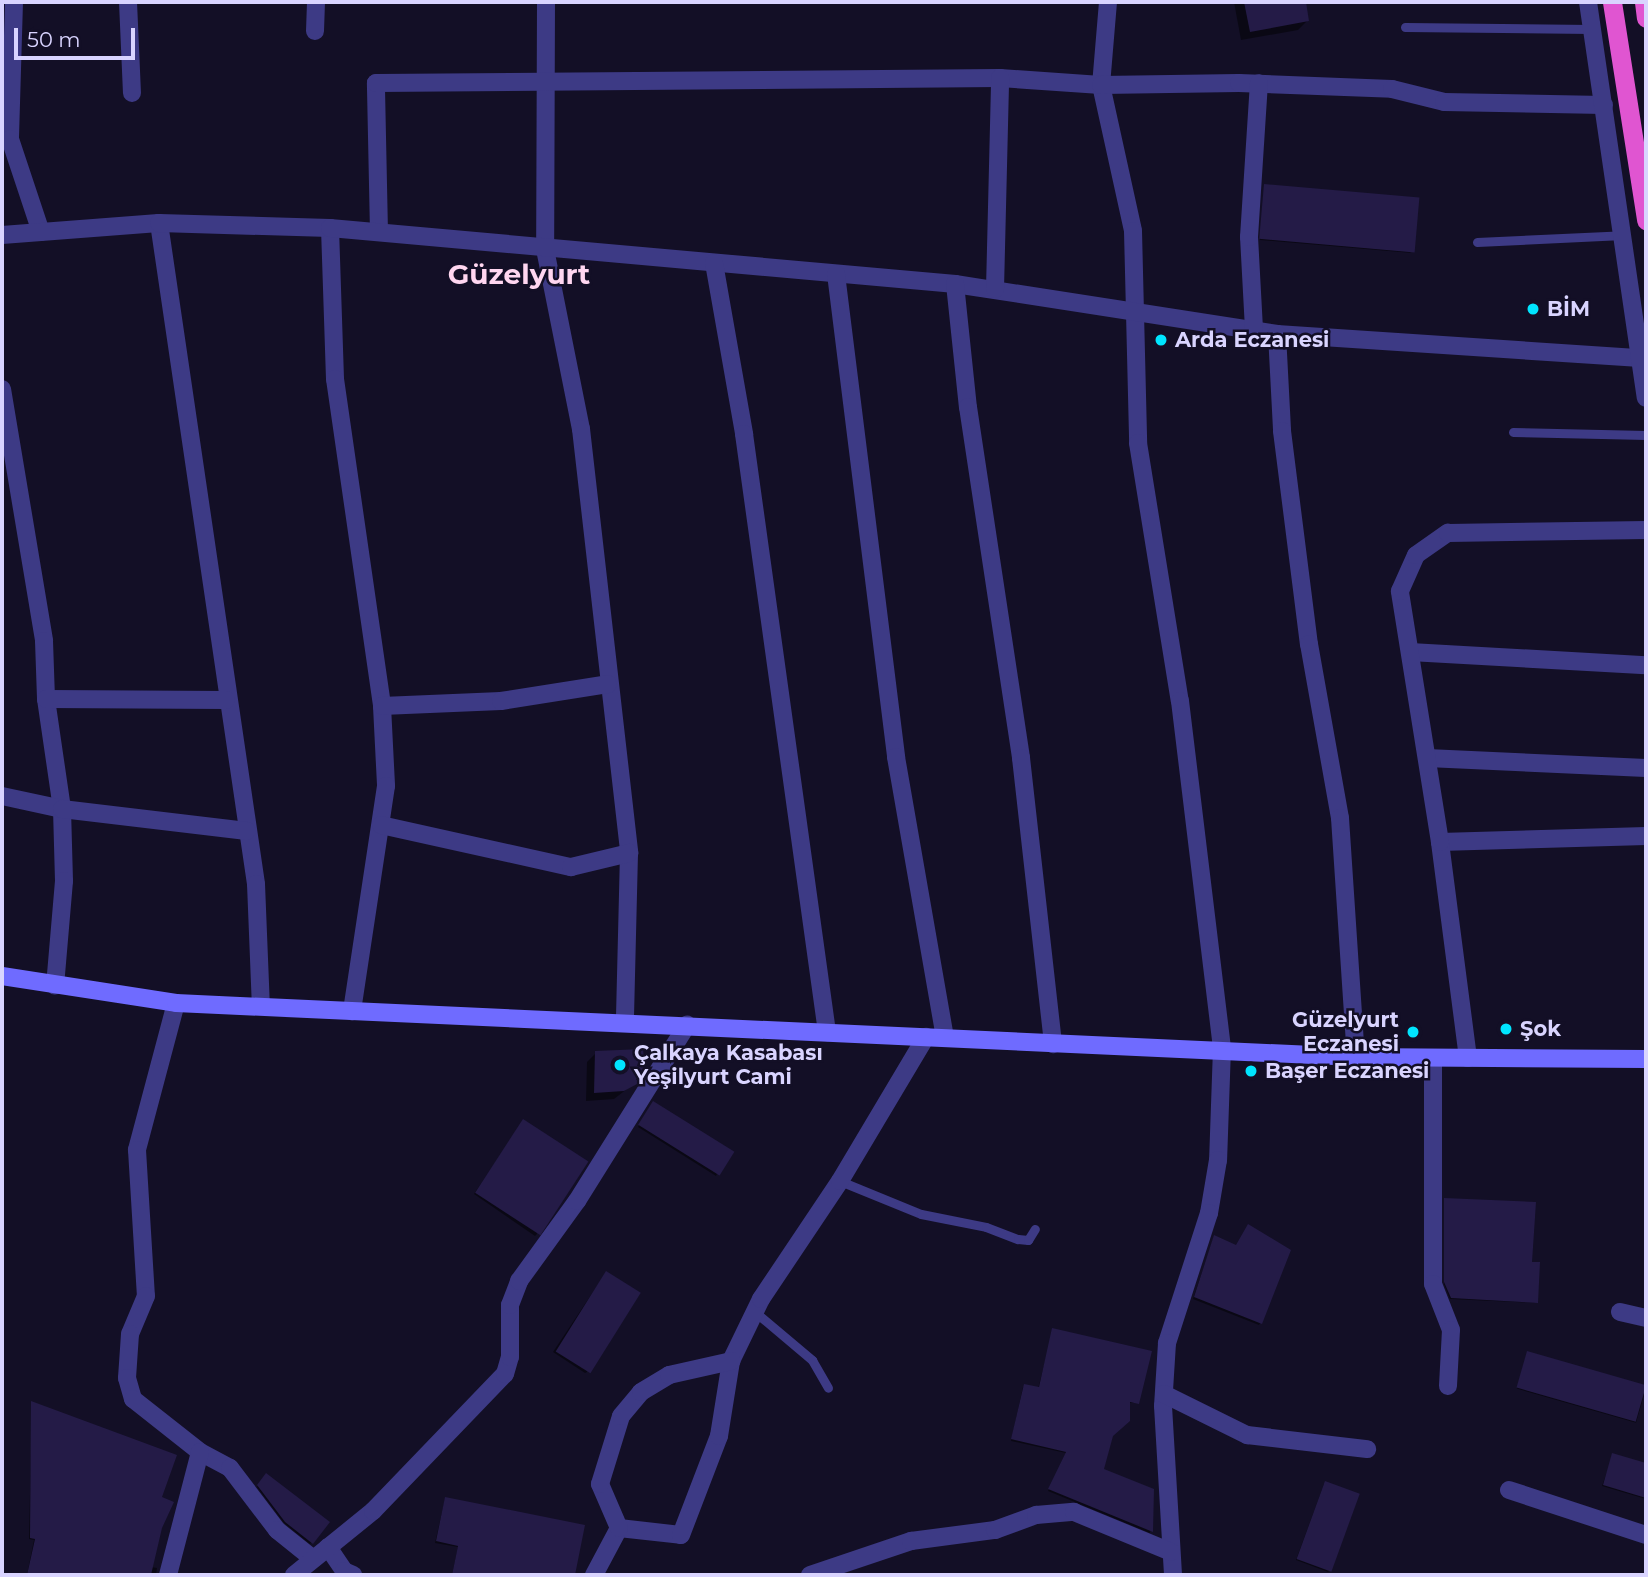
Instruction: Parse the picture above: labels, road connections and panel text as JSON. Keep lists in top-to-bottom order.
{
  "districts": ["Güzelyurt"],
  "places": [
    "BİM",
    "Arda Eczanesi",
    "Şok",
    "Güzelyurt Eczanesi",
    "Çalkaya Kasabası Yeşilyurt Cami",
    "Başer Eczanesi"
  ],
  "scale_bar": "50 m"
}
